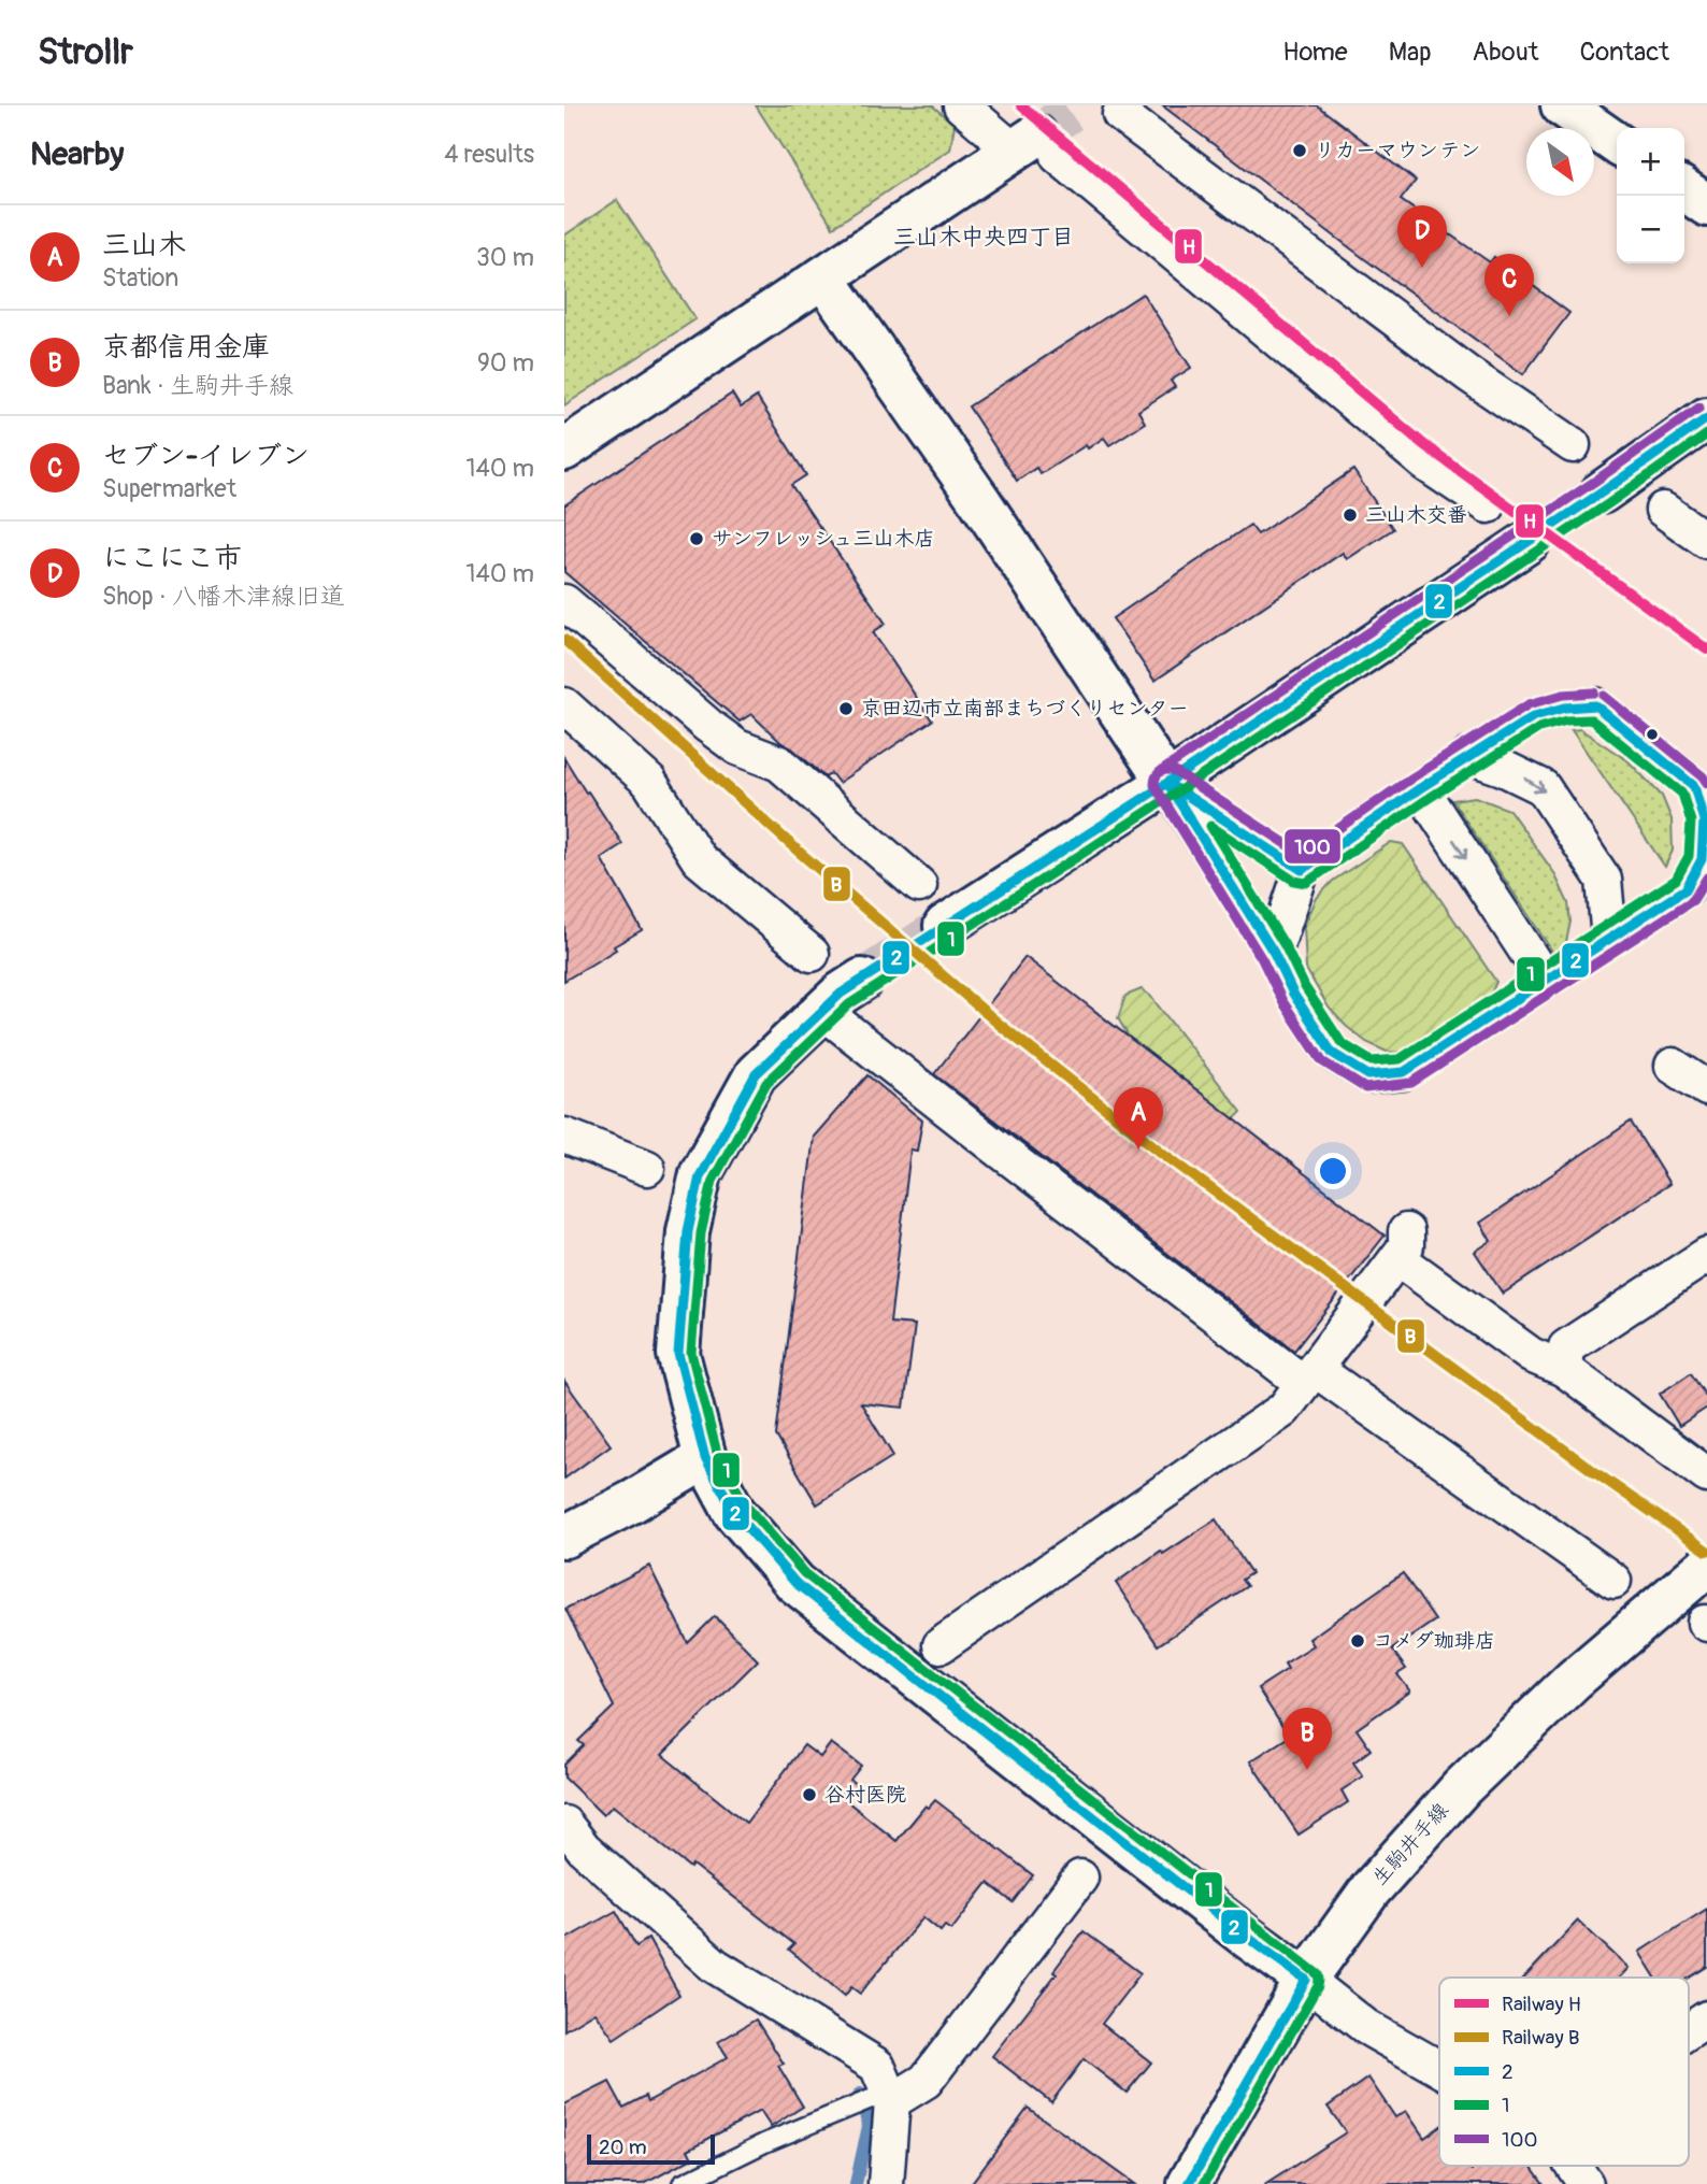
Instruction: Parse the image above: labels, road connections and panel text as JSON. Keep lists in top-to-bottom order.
{
  "streets": {
    "street": ["生駒井手線"]
  },
  "districts": ["三山木中央四丁目"],
  "places": [
    "リカーマウンテン",
    "三山木交番",
    "サンフレッシュ三山木店",
    "京田辺市立南部まちづくりセンター",
    "コメダ珈琲店",
    "谷村医院"
  ],
  "lines": [
    "rail line H",
    "transit line 100",
    "transit line 2",
    "transit line 1",
    "rail line B"
  ],
  "legend": [
    "Railway H",
    "Railway B",
    "2",
    "1",
    "100"
  ],
  "scale_bar": "20 m",
  "north": "bottom right",
  "page": {
    "header": "Strollr",
    "nav": [
      "Home",
      "Map",
      "About",
      "Contact"
    ],
    "heading": ["Nearby", "4 results"],
    "map_buttons": ["+", "−"],
    "list": [
      {
        "mark": "A",
        "name": "三山木",
        "note": "Station",
        "value": "30 m"
      },
      {
        "mark": "B",
        "name": "京都信用金庫",
        "note": "Bank · 生駒井手線",
        "value": "90 m"
      },
      {
        "mark": "C",
        "name": "セブン-イレブン",
        "note": "Supermarket",
        "value": "140 m"
      },
      {
        "mark": "D",
        "name": "にこにこ市",
        "note": "Shop · 八幡木津線旧道",
        "value": "140 m"
      }
    ],
    "pins": [
      "D",
      "C",
      "A",
      "B"
    ],
    "scale": "20 m"
  }
}
